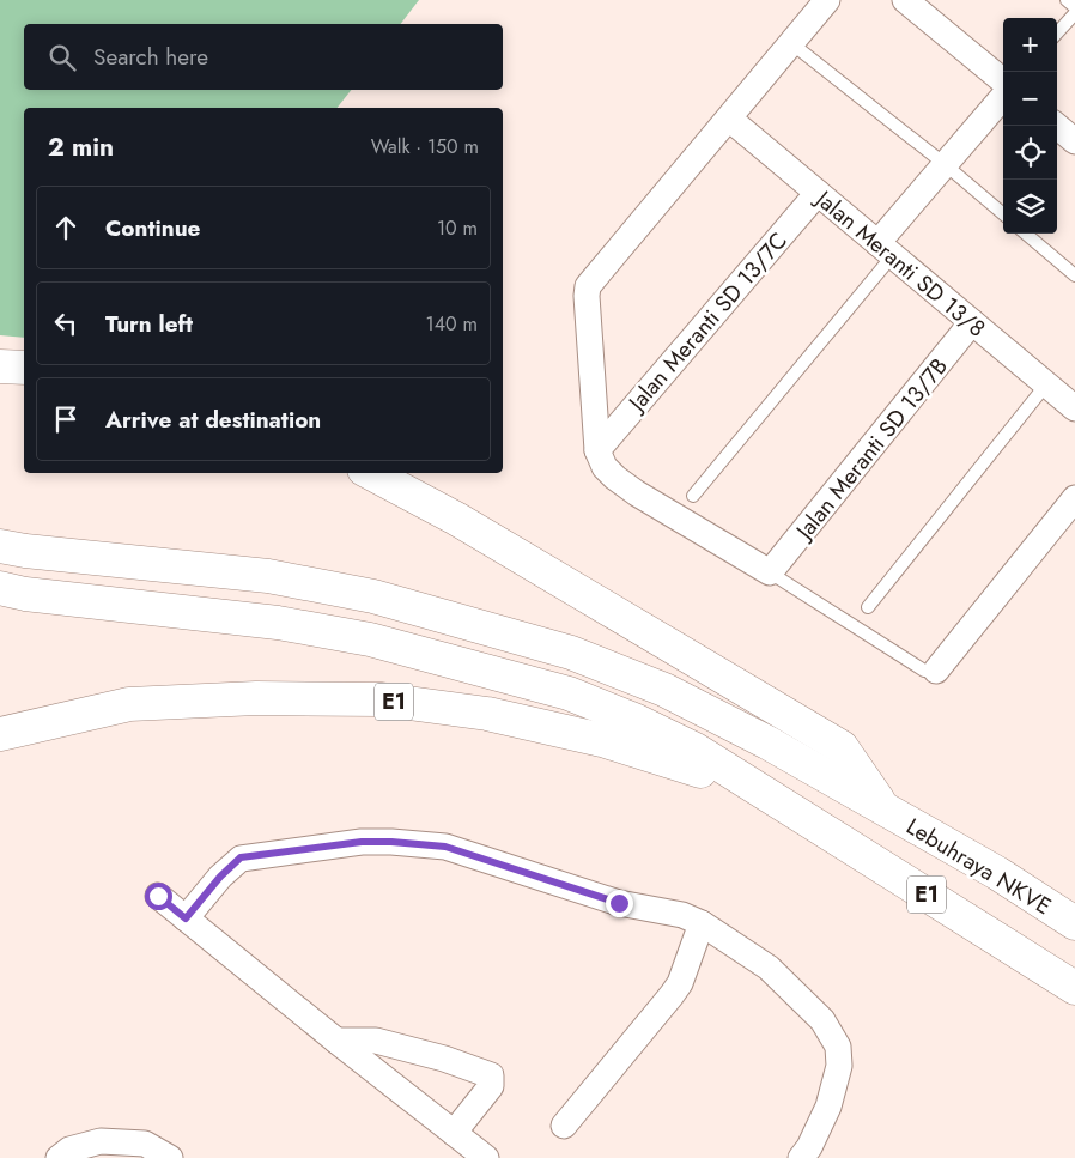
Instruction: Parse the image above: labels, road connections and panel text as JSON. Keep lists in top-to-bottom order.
{
  "streets": {
    "highway": ["E1", "Lebuhraya NKVE"],
    "street": ["Jalan Meranti SD 13/8", "Jalan Meranti SD 13/7C", "Jalan Meranti SD 13/7B"]
  },
  "crossings": [
    ["Jalan Meranti SD 13/8", "Jalan Meranti SD 13/7C"],
    ["Jalan Meranti SD 13/8", "Jalan Meranti SD 13/7B"],
    ["E1", "Lebuhraya NKVE"]
  ],
  "page": {
    "map_buttons": ["+", "−"],
    "search": "Search here",
    "heading": ["2 min", "Walk · 150 m"],
    "list": [
      ["Continue", "10 m"],
      ["Turn left", "140 m"],
      "Arrive at destination"
    ]
  }
}
